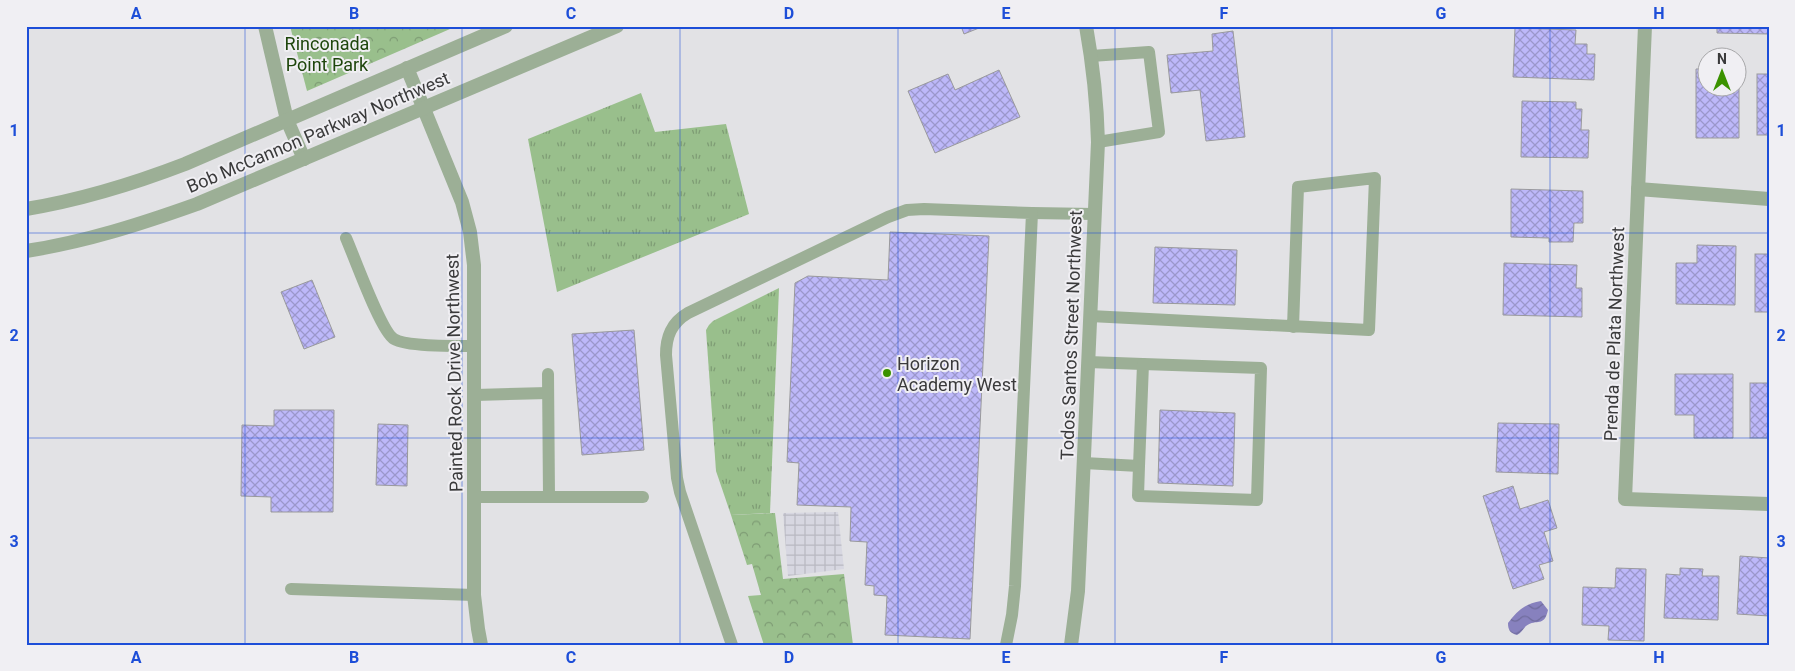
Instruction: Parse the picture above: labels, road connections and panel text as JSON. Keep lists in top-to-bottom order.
{
  "streets": {
    "street": [
      "Bob McCannon Parkway Northwest",
      "Prenda de Plata Northwest",
      "Todos Santos Street Northwest",
      "Painted Rock Drive Northwest"
    ]
  },
  "crossings": [
    ["Bob McCannon Parkway Northwest", "Painted Rock Drive Northwest"]
  ],
  "parks": ["Rinconada Point Park"],
  "places": ["Horizon Academy West"],
  "north": "top",
  "grid": {
    "columns": [
      "A",
      "B",
      "C",
      "D",
      "E",
      "F",
      "G",
      "H"
    ],
    "rows": ["1", "2", "3"]
  }
}
